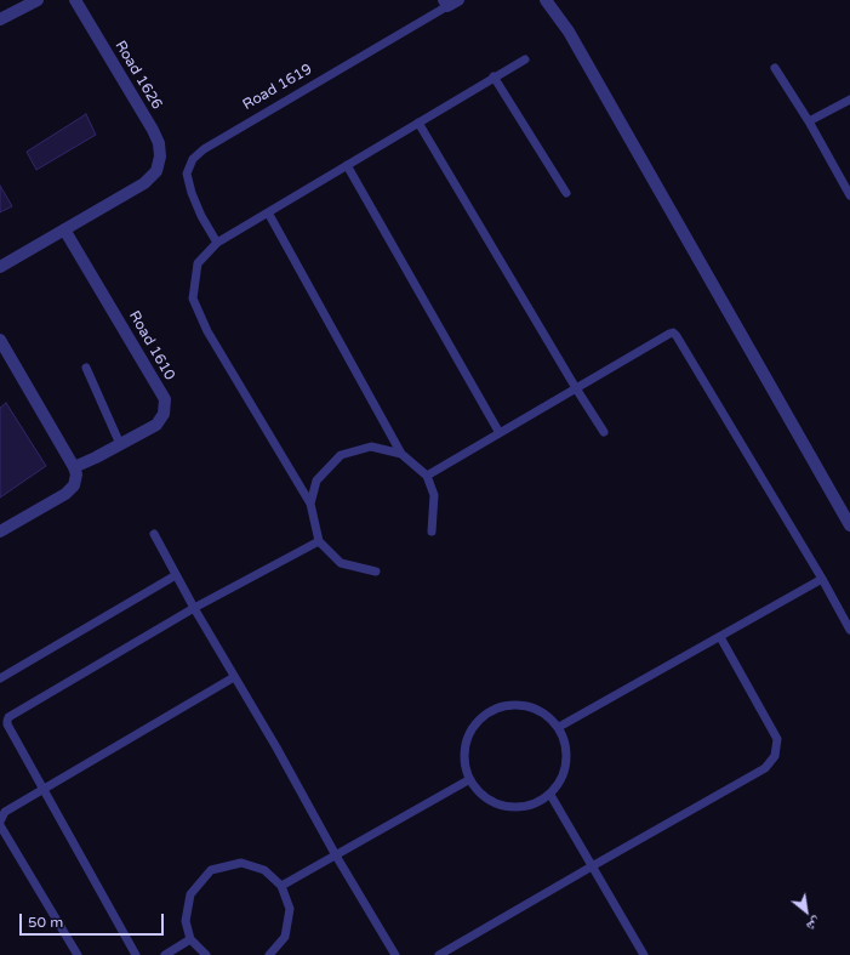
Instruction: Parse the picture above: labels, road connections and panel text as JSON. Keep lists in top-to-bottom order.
{
  "streets": {
    "street": ["Road 1626", "Road 1610"],
    "lane": ["Road 1619"]
  },
  "crossings": [
    ["Road 1626", "Road 1610"]
  ],
  "scale_bar": "50 m",
  "north": "bottom right"
}
